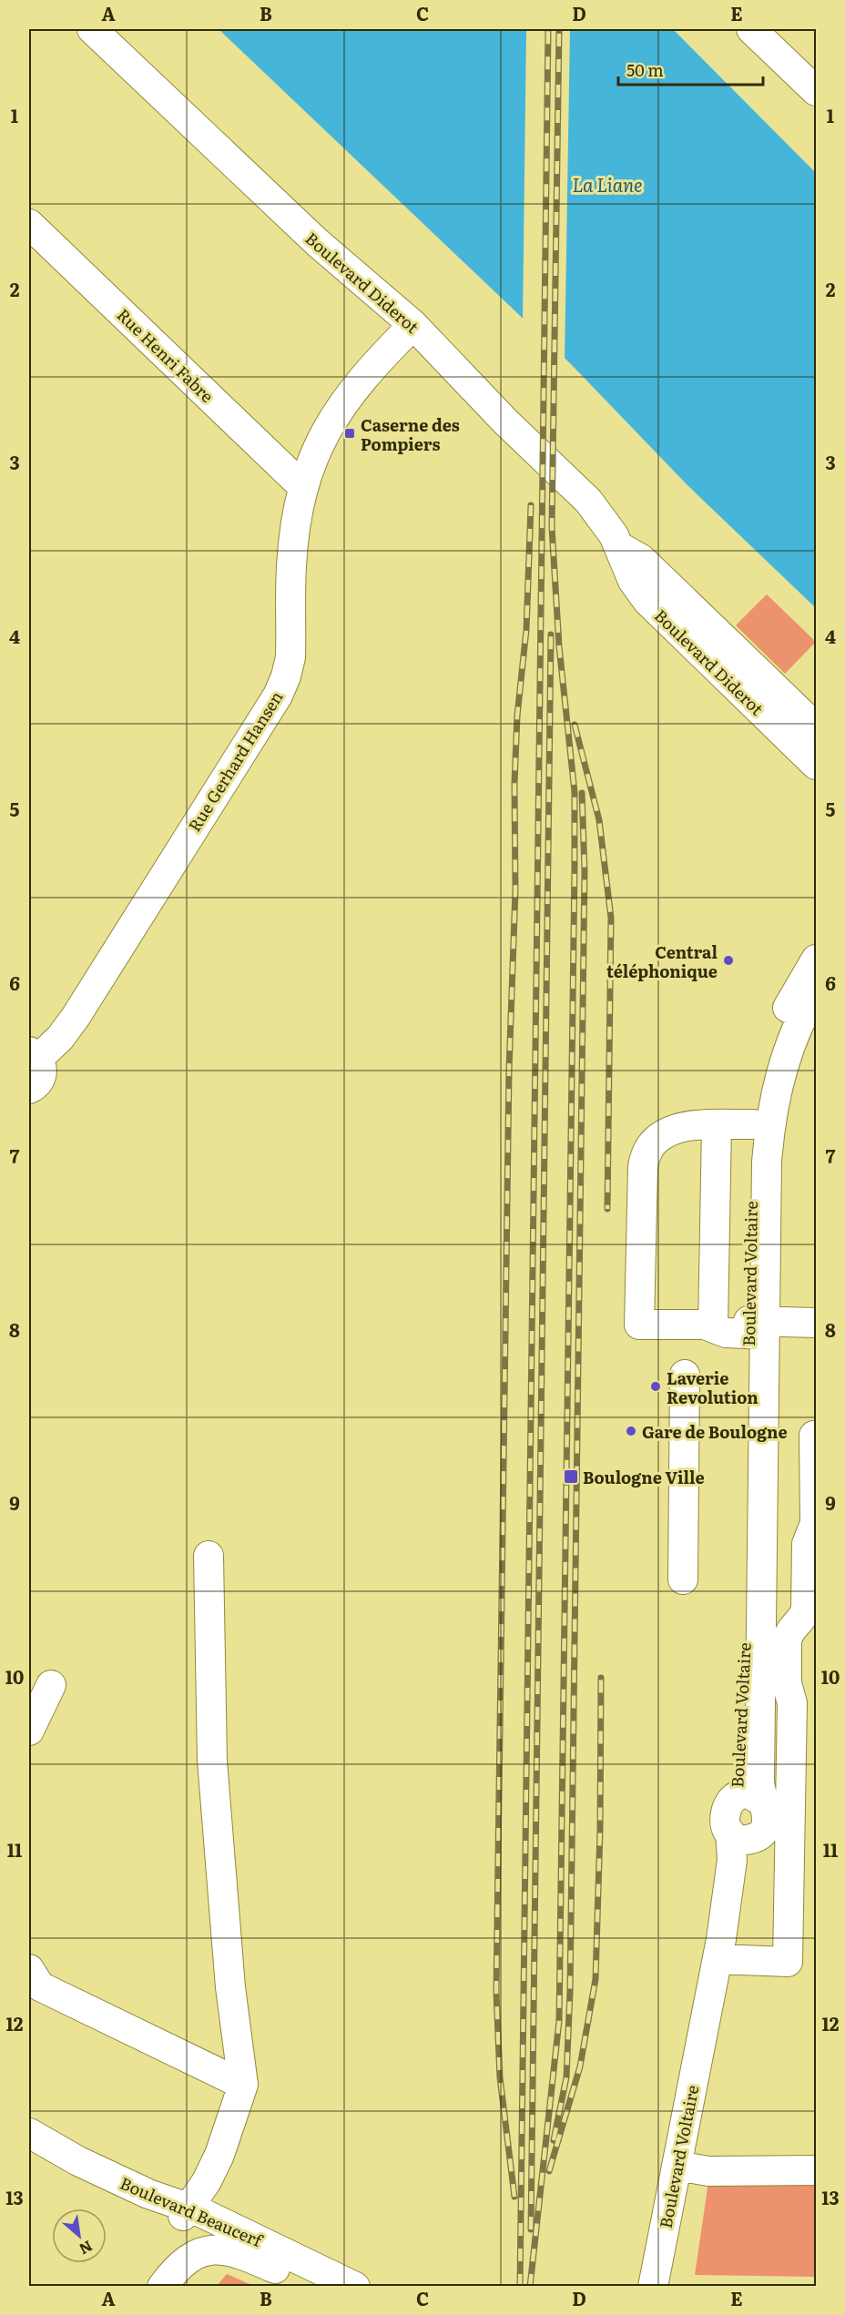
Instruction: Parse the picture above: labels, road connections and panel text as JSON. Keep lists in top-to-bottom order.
{
  "streets": {
    "street": [
      "Boulevard Diderot",
      "Rue Henri Fabre",
      "Rue Gerhard Hansen",
      "Boulevard Voltaire",
      "Boulevard Beaucerf"
    ]
  },
  "crossings": [
    ["Boulevard Diderot", "Rue Gerhard Hansen"],
    ["Rue Henri Fabre", "Rue Gerhard Hansen"]
  ],
  "water": ["La Liane"],
  "places": {
    "transit": ["Caserne des Pompiers", "Boulogne Ville"],
    "other": ["Central téléphonique", "Laverie Revolution", "Gare de Boulogne"]
  },
  "scale_bar": "50 m",
  "north": "bottom right",
  "grid": {
    "columns": [
      "A",
      "B",
      "C",
      "D",
      "E"
    ],
    "rows": [
      "1",
      "2",
      "3",
      "4",
      "5",
      "6",
      "7",
      "8",
      "9",
      "10",
      "11",
      "12",
      "13"
    ]
  }
}
